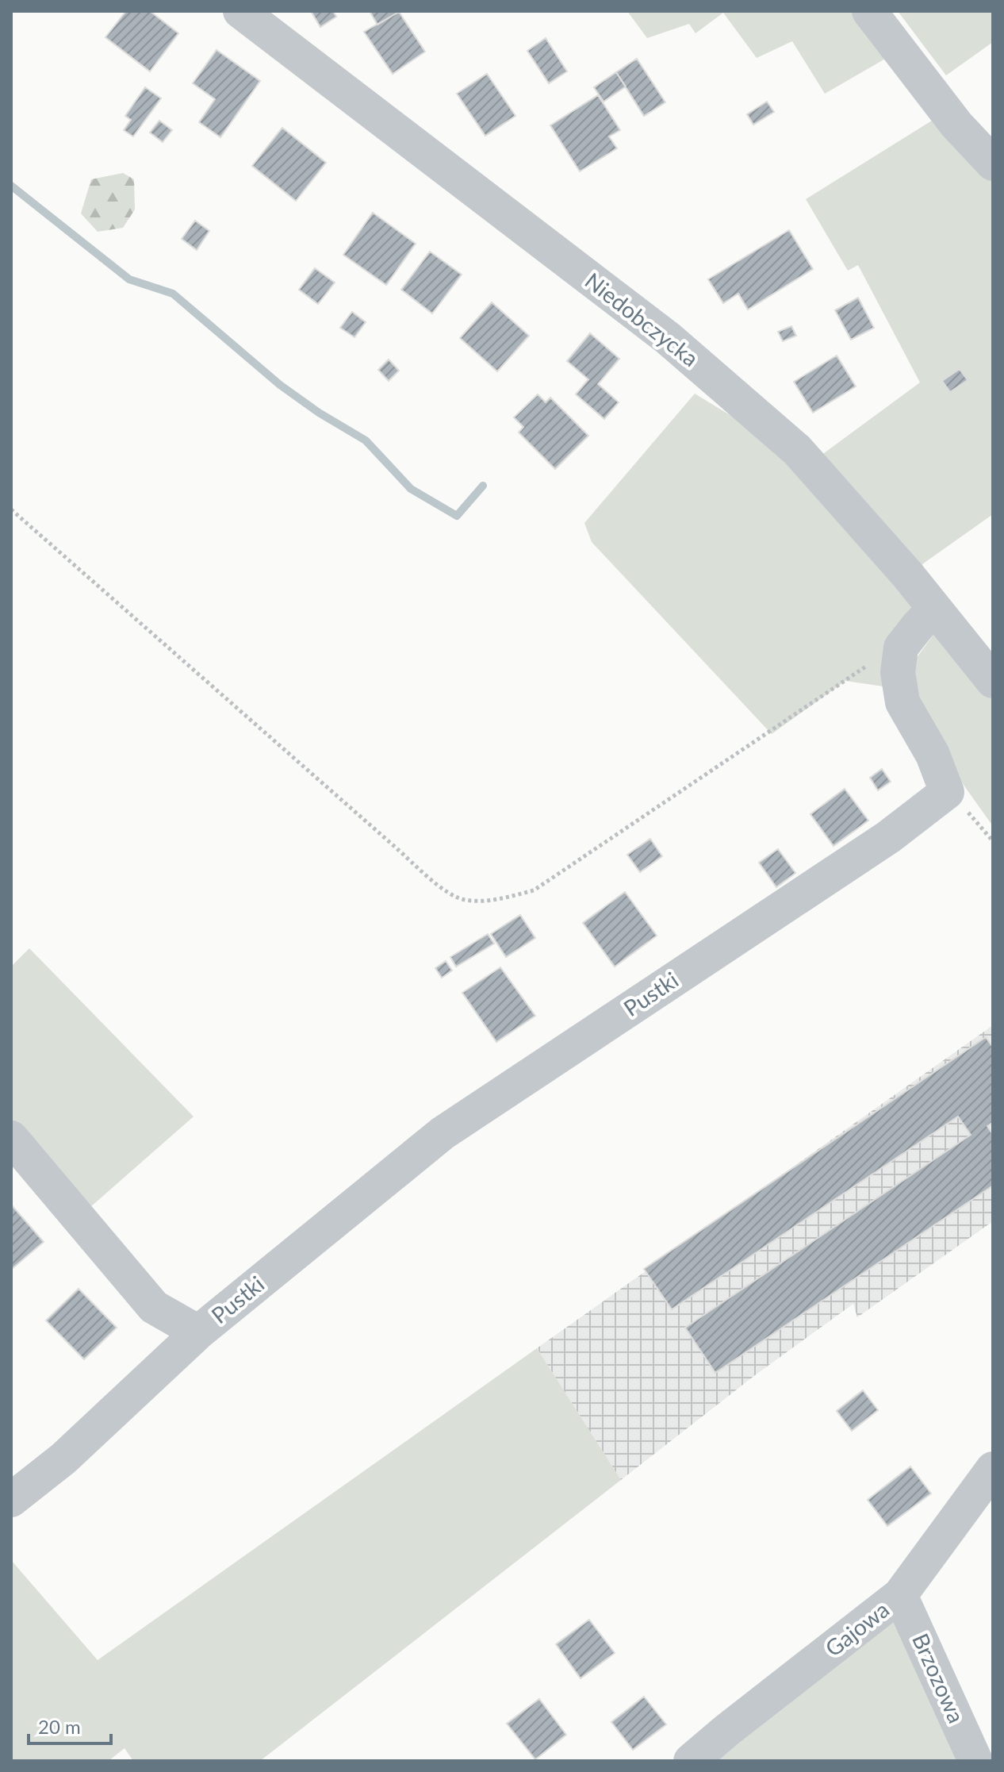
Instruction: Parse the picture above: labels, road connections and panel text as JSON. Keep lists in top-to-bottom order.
{
  "streets": {
    "street": [
      "Niedobczycka",
      "Pustki",
      "Gajowa",
      "Brzozowa"
    ]
  },
  "crossings": [
    ["Gajowa", "Brzozowa"]
  ],
  "scale_bar": "20 m"
}
